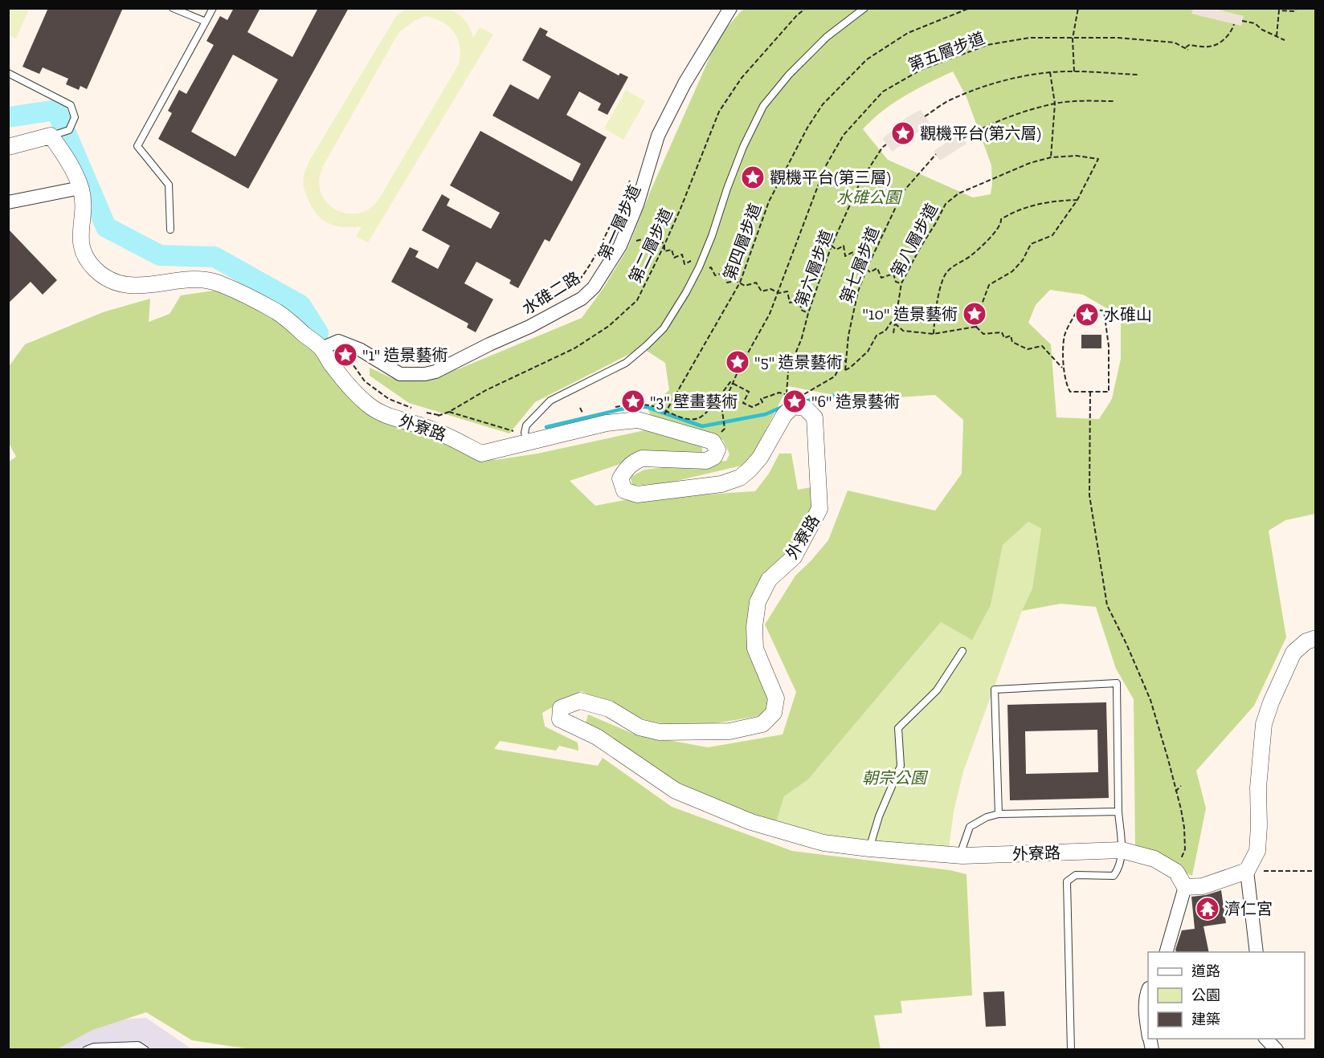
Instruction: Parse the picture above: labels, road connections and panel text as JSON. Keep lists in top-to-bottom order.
{
  "streets": {
    "street": ["水碓二路", "外寮路"],
    "path": [
      "第五層步道",
      "第八層步道",
      "第四層步道",
      "第二層步道",
      "第七層步道",
      "第六層步道"
    ]
  },
  "crossings": [
    ["第八層步道", "第七層步道"],
    ["第六層步道", "外寮路"],
    ["水碓二路", "外寮路"]
  ],
  "parks": ["水碓公園", "朝宗公園"],
  "places": {
    "place": [
      "觀機平台(第六層)",
      "觀機平台(第三層)",
      "\"10\" 造景藝術",
      "水碓山",
      "\"1\" 造景藝術",
      "\"5\" 造景藝術",
      "\"3\" 壁畫藝術",
      "\"6\" 造景藝術"
    ],
    "temple": ["濟仁宮"]
  },
  "legend": ["道路", "公園", "建築"]
}
